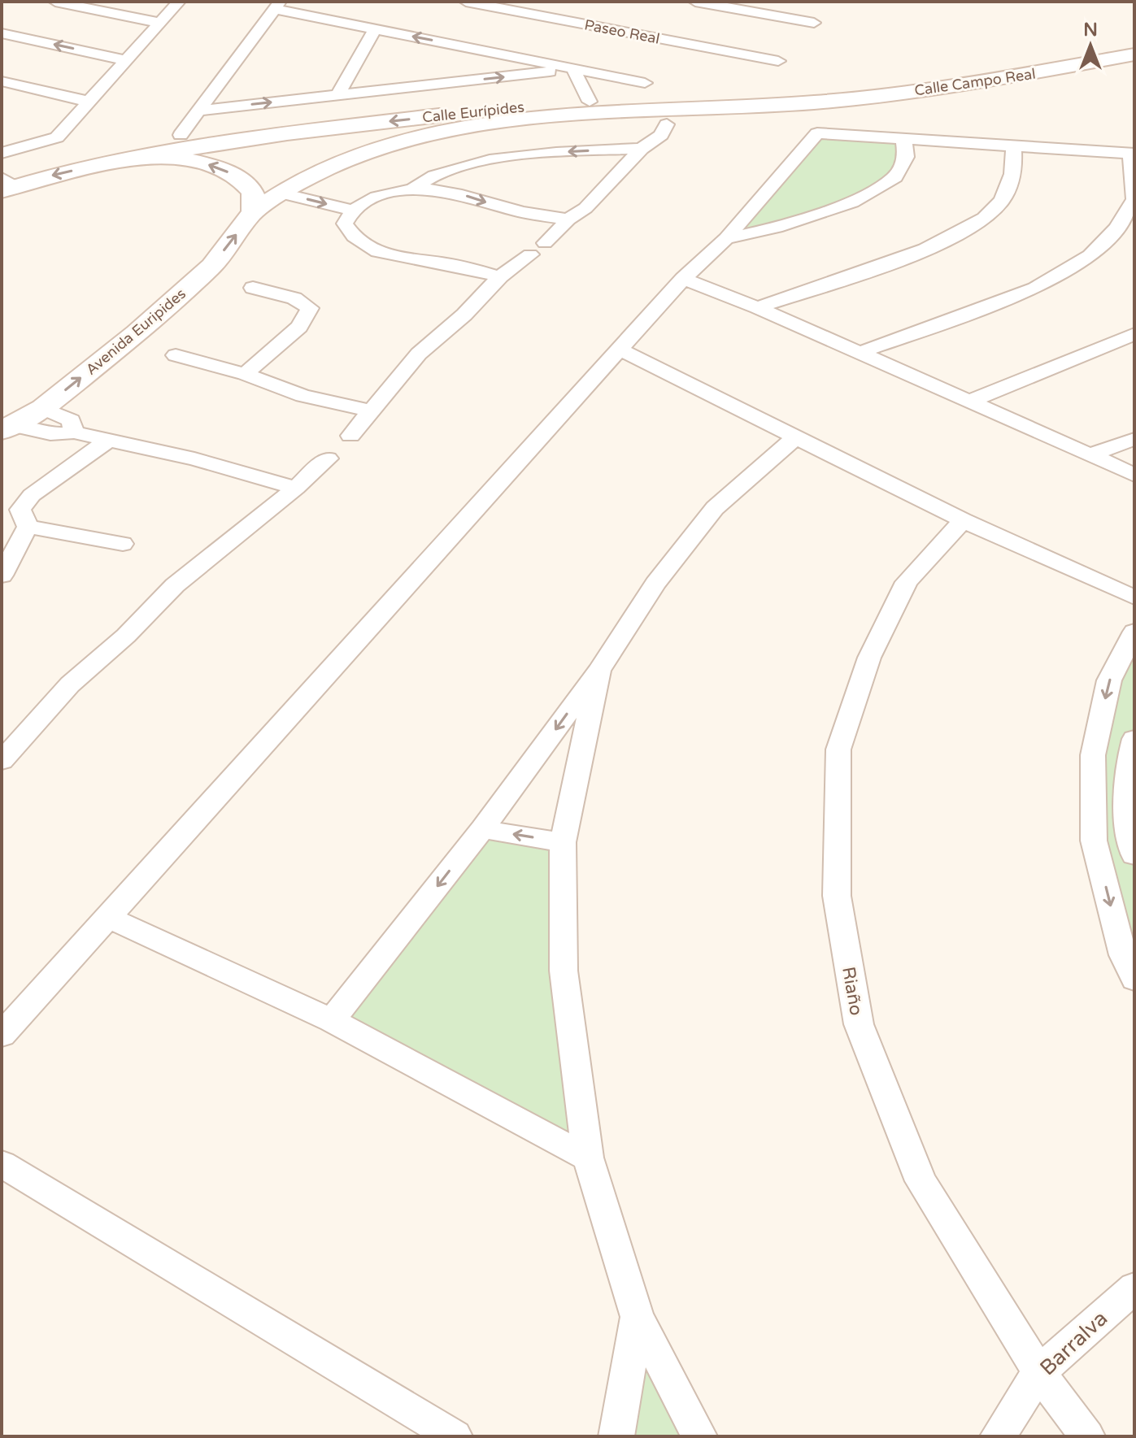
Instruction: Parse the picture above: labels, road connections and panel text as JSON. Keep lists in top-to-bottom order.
{
  "streets": {
    "street": [
      "Paseo Real",
      "Calle Campo Real",
      "Calle Eurípides",
      "Avenida Euripides",
      "Riaño",
      "Barralva"
    ]
  },
  "crossings": [
    ["Calle Campo Real", "Calle Eurípides"],
    ["Calle Eurípides", "Avenida Euripides"],
    ["Riaño", "Barralva"]
  ],
  "north": "top"
}
